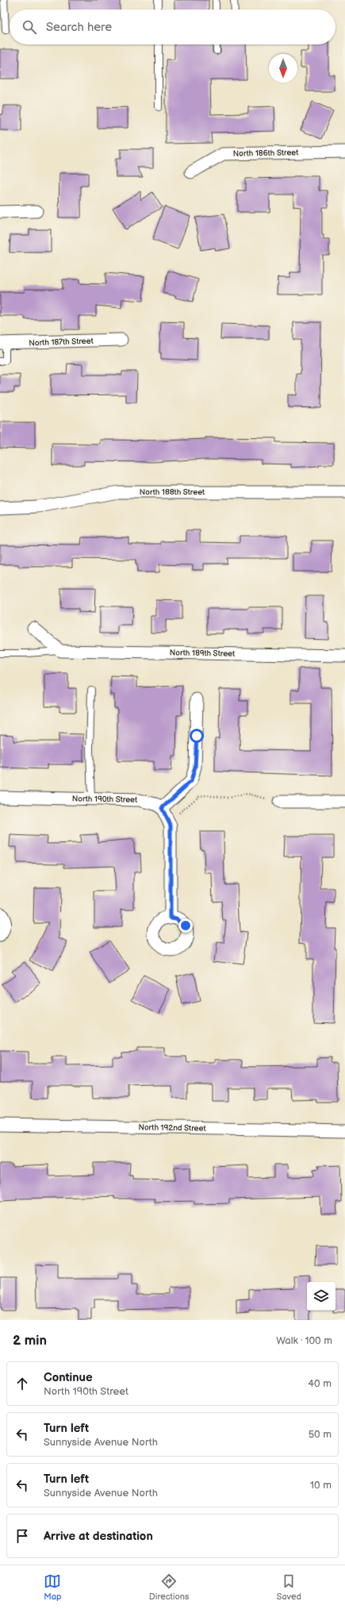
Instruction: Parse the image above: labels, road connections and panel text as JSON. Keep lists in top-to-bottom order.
{
  "streets": {
    "street": [
      "North 186th Street",
      "North 187th Street",
      "North 188th Street",
      "North 189th Street",
      "North 190th Street",
      "North 192nd Street"
    ]
  },
  "north": "bottom",
  "page": {
    "search": "Search here",
    "heading": ["2 min", "Walk · 100 m"],
    "list": [
      ["Continue", "North 190th Street", "40 m"],
      ["Turn left", "Sunnyside Avenue North", "50 m"],
      ["Turn left", "Sunnyside Avenue North", "10 m"],
      "Arrive at destination"
    ],
    "nav": ["Map", "Directions", "Saved"]
  }
}
